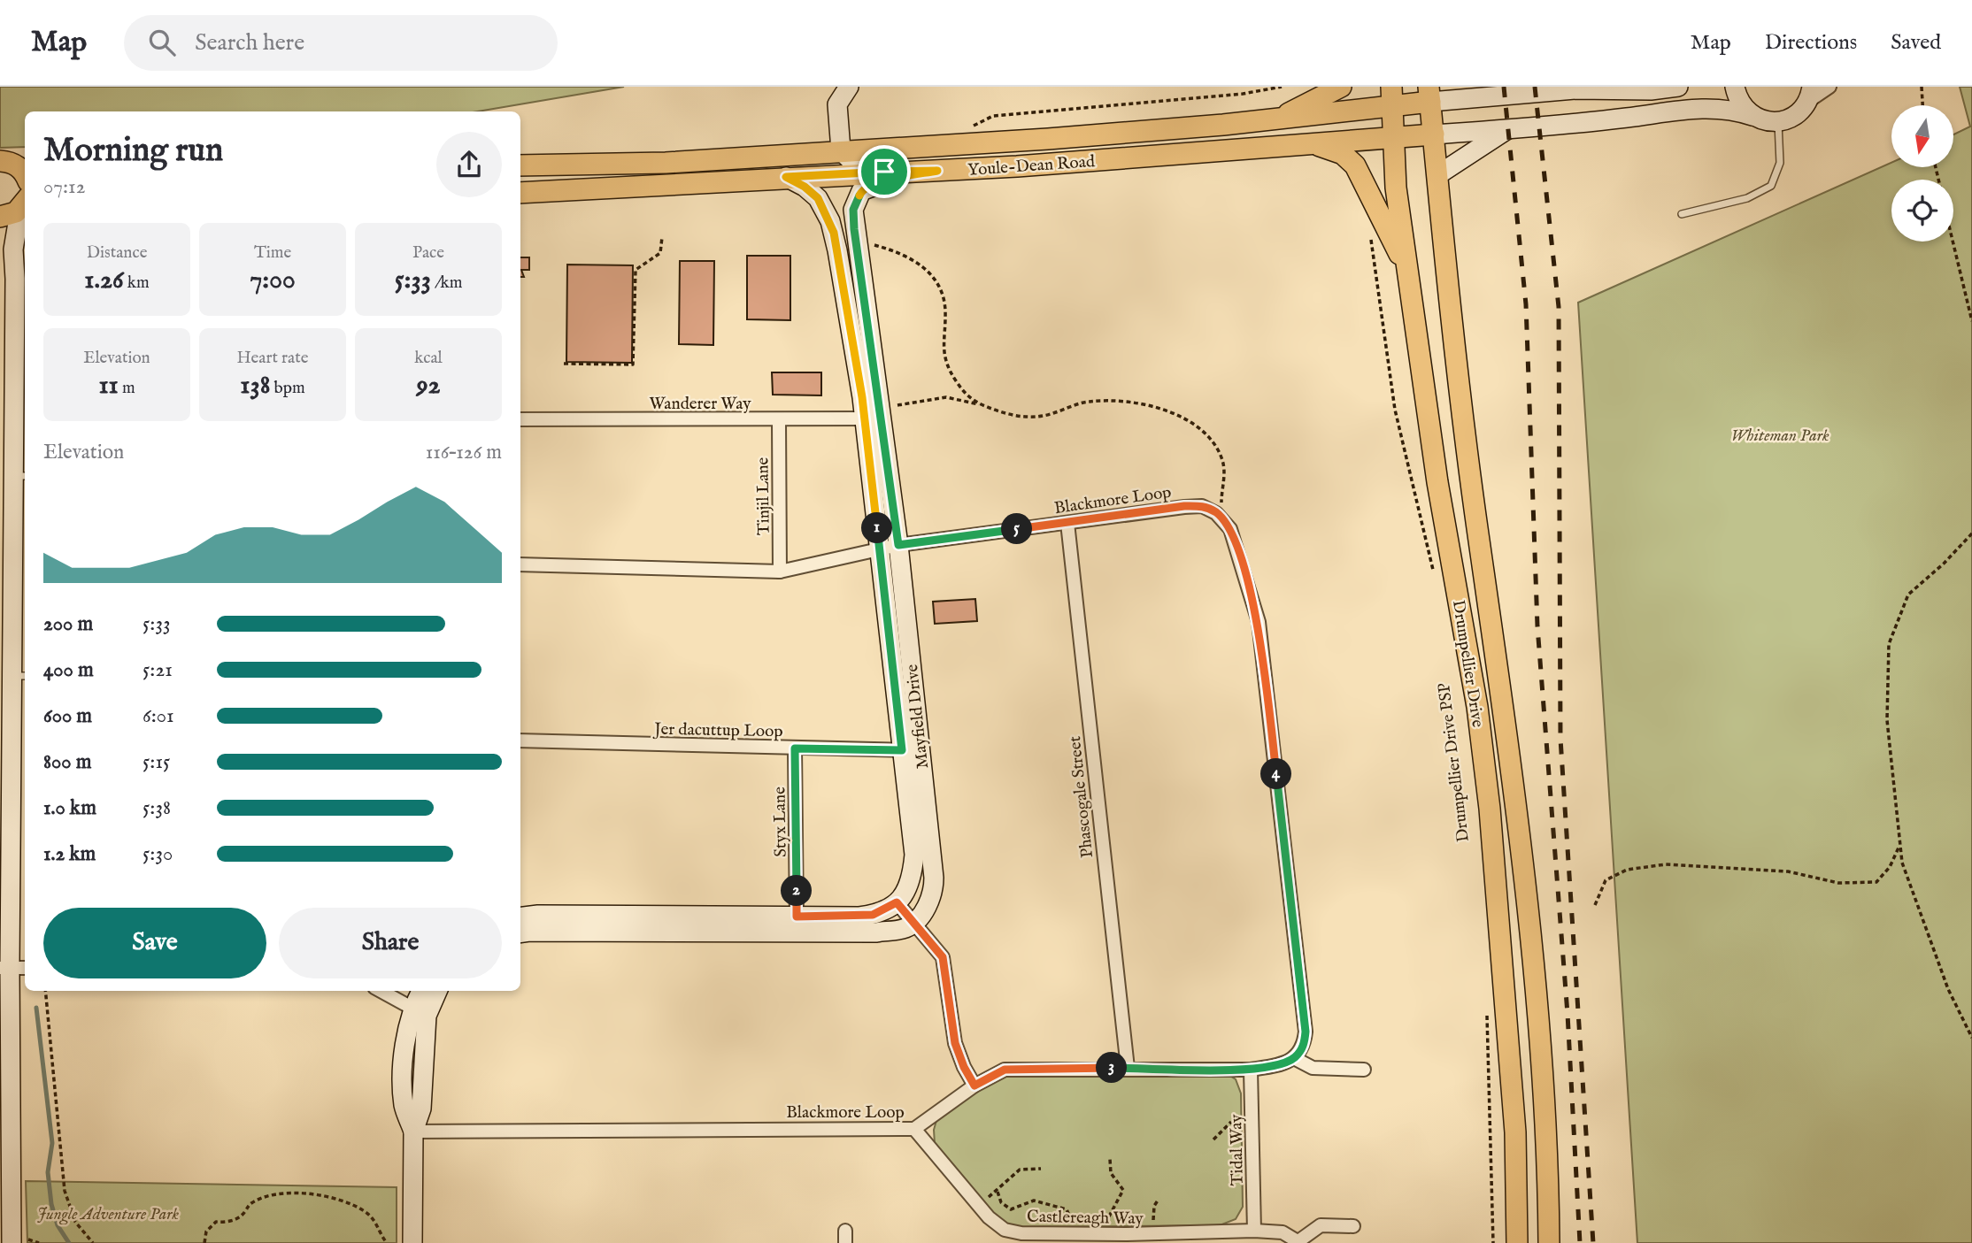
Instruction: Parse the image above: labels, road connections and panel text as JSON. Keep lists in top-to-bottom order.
{
  "streets": {
    "main road": ["Youle-Dean Road", "Drumpellier Drive"],
    "street": [
      "Wanderer Way",
      "Tinjil Lane",
      "Blackmore Loop",
      "Mayfield Drive",
      "Jer dacuttup Loop",
      "Phascogale Street",
      "Styx Lane",
      "Tidal Way",
      "Castlereagh Way"
    ]
  },
  "crossings": [
    ["Youle-Dean Road", "Drumpellier Drive"],
    ["Youle-Dean Road", "Mayfield Drive"],
    ["Wanderer Way", "Tinjil Lane"],
    ["Wanderer Way", "Mayfield Drive"],
    ["Blackmore Loop", "Mayfield Drive"],
    ["Blackmore Loop", "Phascogale Street"],
    ["Blackmore Loop", "Tidal Way"],
    ["Blackmore Loop", "Castlereagh Way"],
    ["Mayfield Drive", "Jer dacuttup Loop"],
    ["Jer dacuttup Loop", "Styx Lane"],
    ["Tidal Way", "Castlereagh Way"]
  ],
  "parks": ["Whiteman Park", "Jungle Adventure Park"],
  "north": "bottom",
  "page": {
    "header": "Map",
    "search": "Search here",
    "nav": ["Map", "Directions", "Saved"],
    "heading": ["Morning run", "07:12"],
    "stats": [
      ["Distance", "1.26 km"],
      ["Time", "7:00"],
      ["Pace", "5:33 /km"],
      ["Elevation", "11 m"],
      ["Heart rate", "138 bpm"],
      ["kcal", "92"]
    ],
    "chart": ["Elevation", "116–126 m"],
    "pins": [
      "1",
      "5",
      "4",
      "2",
      "3"
    ],
    "list": [
      {
        "name": "200 m",
        "note": "5:33"
      },
      {
        "name": "400 m",
        "note": "5:21"
      },
      {
        "name": "600 m",
        "note": "6:01"
      },
      {
        "name": "800 m",
        "note": "5:15"
      },
      {
        "name": "1.0 km",
        "note": "5:38"
      },
      {
        "name": "1.2 km",
        "note": "5:30"
      }
    ],
    "buttons": ["Save", "Share"]
  }
}
